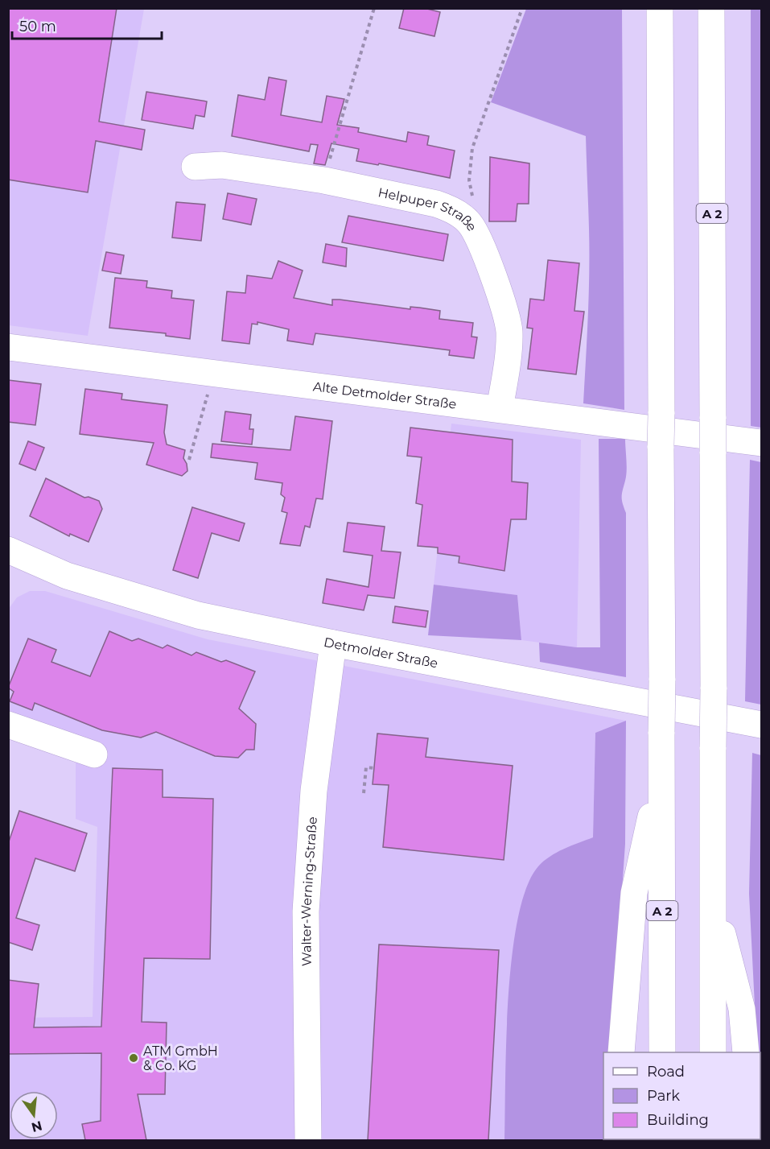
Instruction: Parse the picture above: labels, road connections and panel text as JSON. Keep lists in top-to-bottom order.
{
  "streets": {
    "main road": [
      "Helpuper Straße",
      "A 2",
      "Alte Detmolder Straße",
      "Detmolder Straße",
      "Walter-Werning-Straße"
    ]
  },
  "crossings": [
    ["Helpuper Straße", "Alte Detmolder Straße"],
    ["Detmolder Straße", "Walter-Werning-Straße"]
  ],
  "places": ["ATM GmbH & Co. KG"],
  "legend": ["Road", "Park", "Building"],
  "scale_bar": "50 m",
  "north": "bottom"
}
